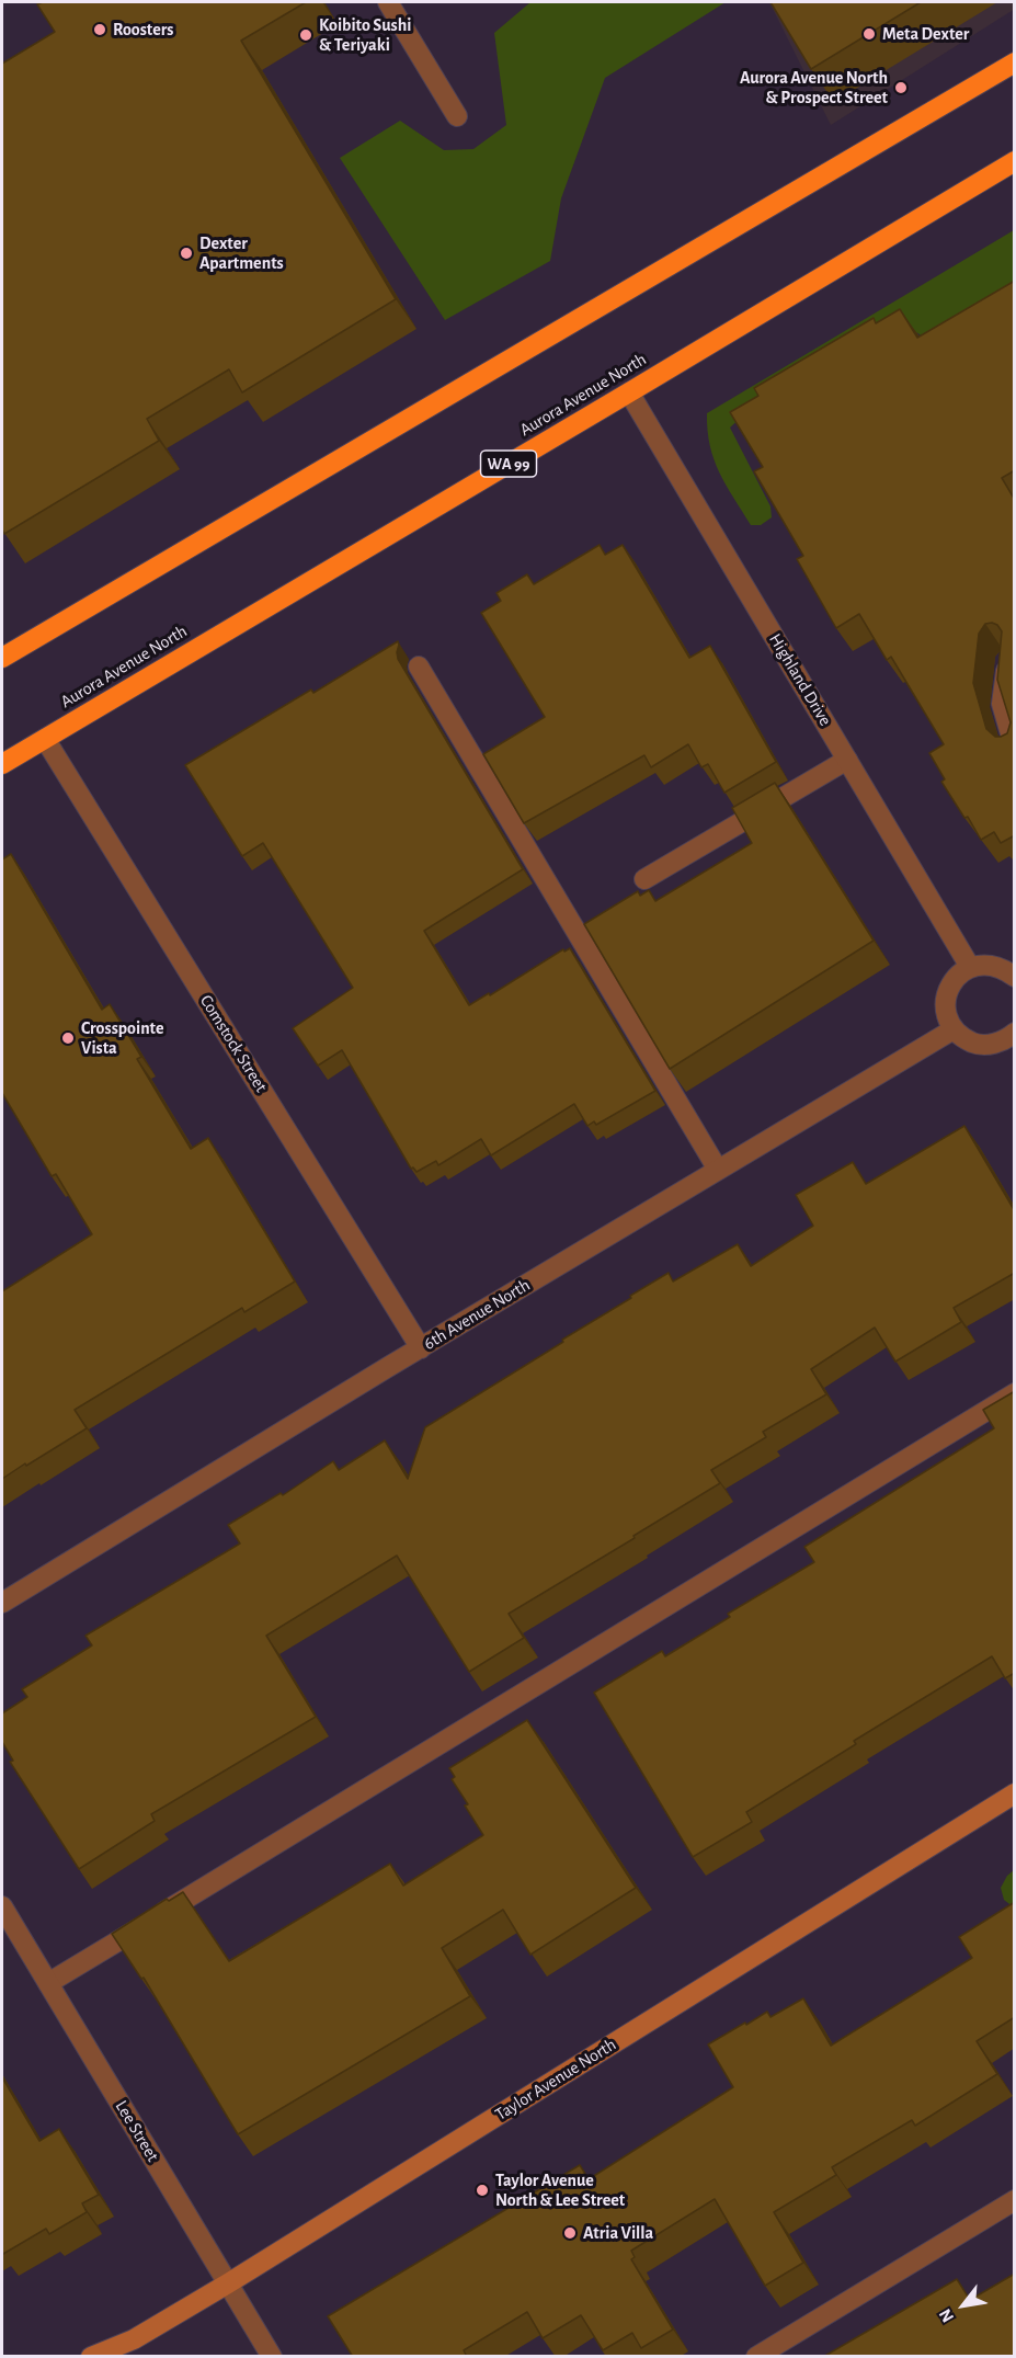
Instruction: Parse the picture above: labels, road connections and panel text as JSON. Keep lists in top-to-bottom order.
{
  "streets": {
    "highway": ["Aurora Avenue North", "WA 99"],
    "street": [
      "Highland Drive",
      "Comstock Street",
      "6th Avenue North",
      "Taylor Avenue North",
      "Lee Street"
    ]
  },
  "crossings": [
    ["Aurora Avenue North", "Highland Drive"],
    ["Aurora Avenue North", "Comstock Street"],
    ["Comstock Street", "6th Avenue North"],
    ["Taylor Avenue North", "Lee Street"]
  ],
  "places": [
    "Roosters",
    "Meta Dexter",
    "Koibito Sushi & Teriyaki",
    "Aurora Avenue North & Prospect Street",
    "Dexter Apartments",
    "Crosspointe Vista",
    "Taylor Avenue North & Lee Street",
    "Atria Villa"
  ],
  "north": "bottom left"
}
